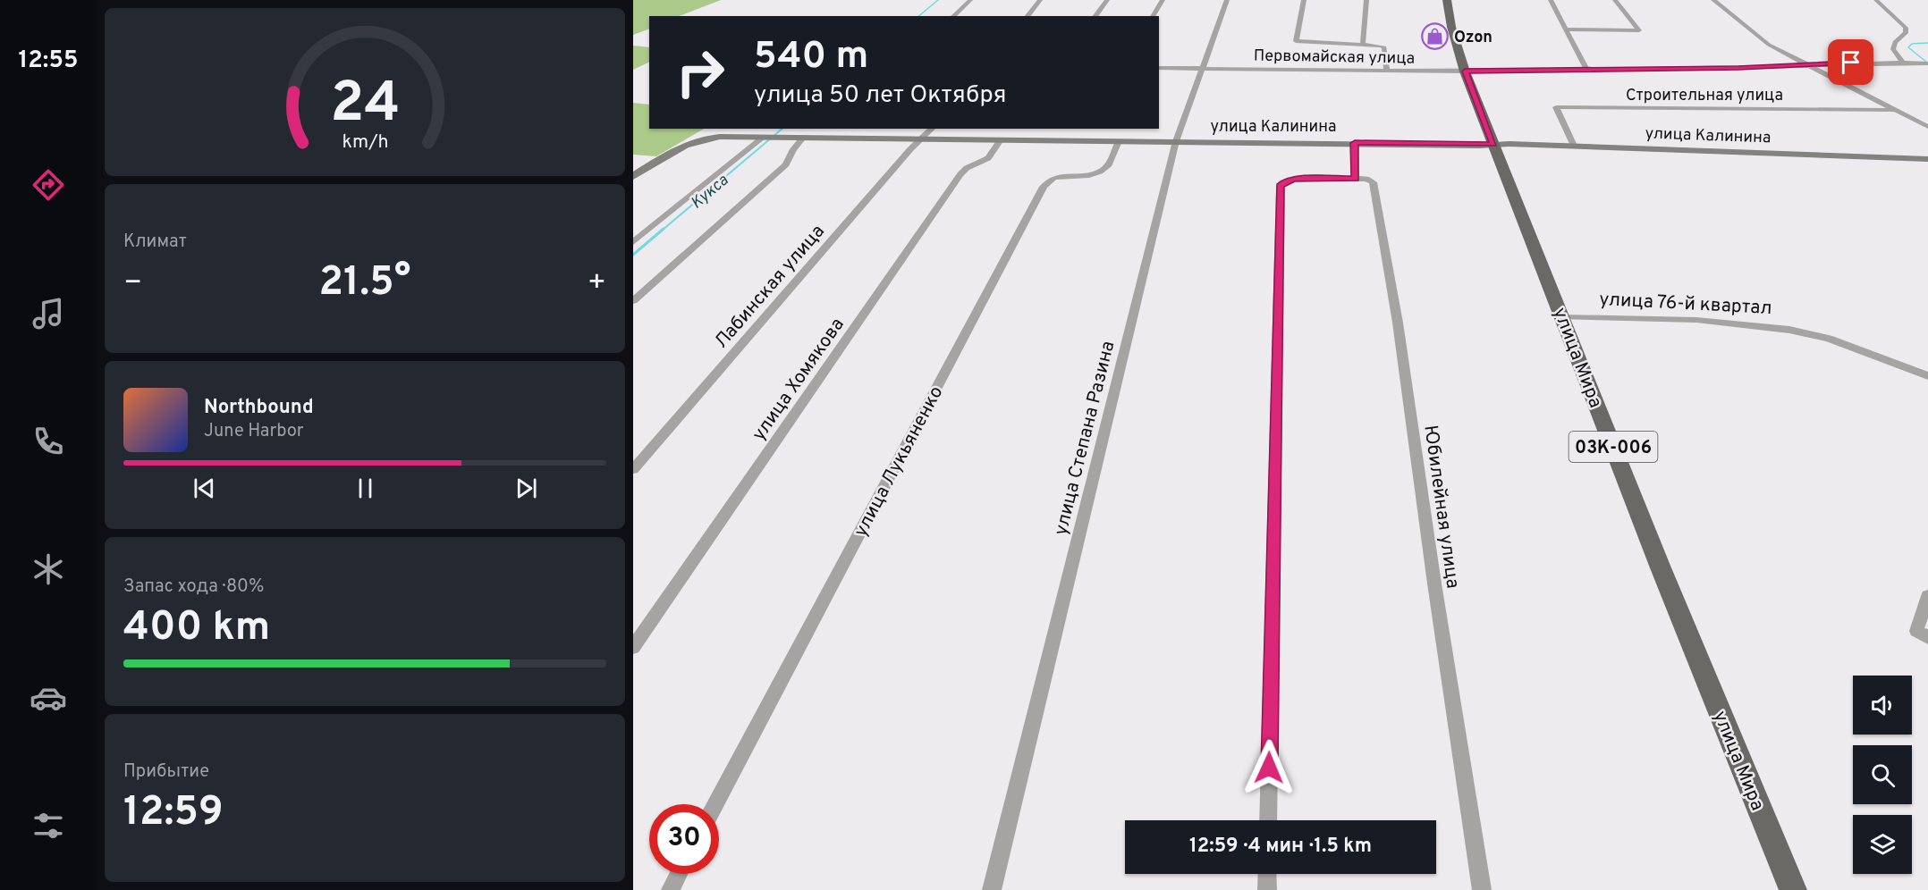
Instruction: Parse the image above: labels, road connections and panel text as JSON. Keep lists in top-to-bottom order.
{
  "streets": {
    "main road": ["улица Мира", "03К-006"],
    "street": [
      "Первомайская улица",
      "Строительная улица",
      "улица Калинина",
      "Лабинская улица",
      "улица 76-й квартал",
      "улица Хомякова",
      "улица Степана Разина",
      "улица Лукьяненко",
      "Юбилейная улица"
    ]
  },
  "crossings": [
    ["Первомайская улица", "улица Мира"],
    ["Первомайская улица", "улица Степана Разина"],
    ["Строительная улица", "улица Калинина"],
    ["улица Калинина", "Лабинская улица"],
    ["улица Калинина", "улица Мира"],
    ["улица Калинина", "улица Хомякова"],
    ["улица Калинина", "улица Степана Разина"],
    ["улица Калинина", "улица Лукьяненко"],
    ["улица 76-й квартал", "улица Мира"]
  ],
  "water": ["Кукса"],
  "places": {
    "shop": ["Ozon"]
  },
  "page": {
    "tabs": "12:55",
    "turn": ["540 m", "улица 50 лет Октября"],
    "tile": [
      "Климат",
      ["Запас хода · 80%", "400 km"],
      ["Прибытие", "12:59"]
    ],
    "heat": ["−", "21.5°", "+"],
    "song": ["Northbound", "June Harbor"],
    "limit": "30",
    "trip": "12:59 · 4 мин · 1.5 km",
    "gauge": ["24", "km/h"]
  }
}
